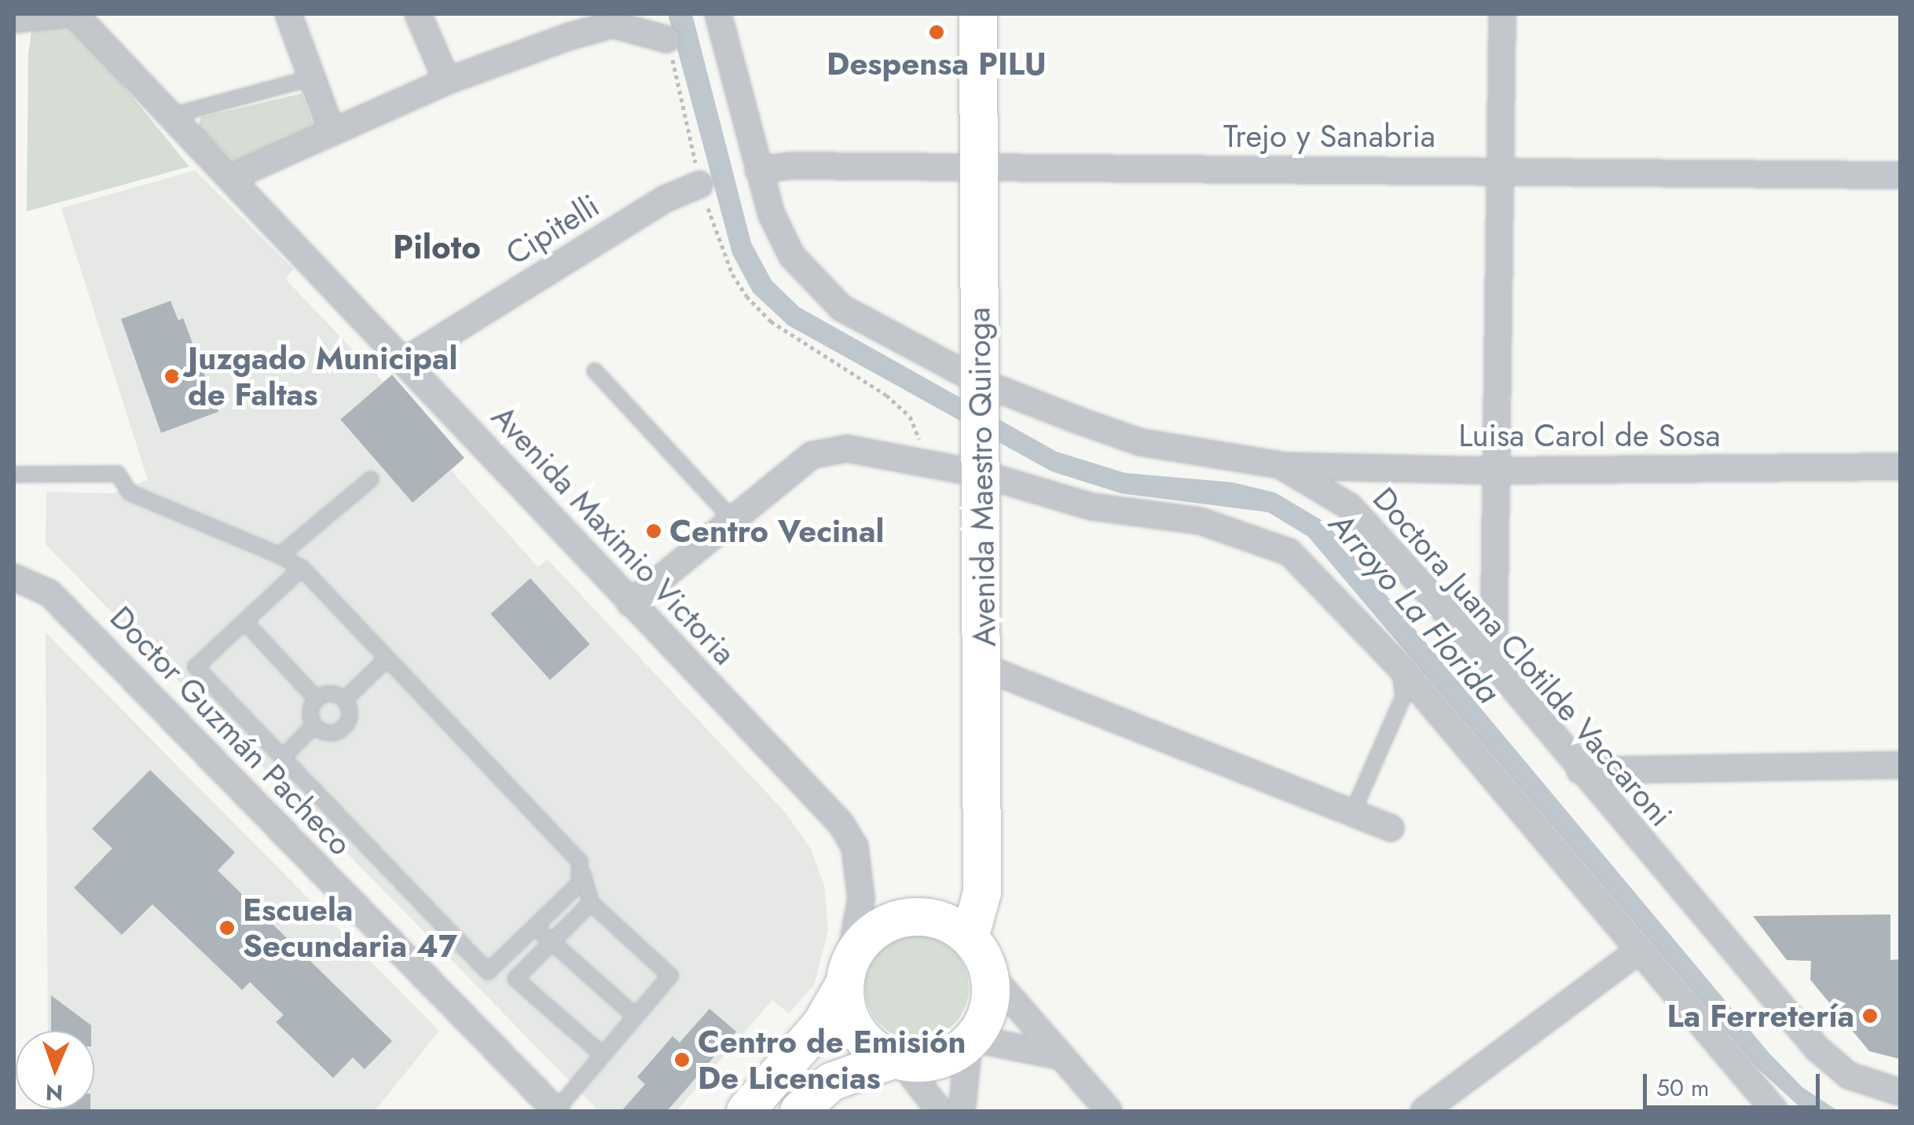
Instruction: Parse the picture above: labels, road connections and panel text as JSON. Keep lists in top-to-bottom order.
{
  "streets": {
    "main road": ["Avenida Maestro Quiroga"],
    "street": [
      "Trejo y Sanabria",
      "Cipitelli",
      "Luisa Carol de Sosa",
      "Avenida Maximio Victoria",
      "Doctora Juana Clotilde Vaccaroni",
      "Doctor Guzmán Pacheco"
    ]
  },
  "crossings": [
    ["Trejo y Sanabria", "Avenida Maestro Quiroga"],
    ["Trejo y Sanabria", "Doctora Juana Clotilde Vaccaroni"],
    ["Cipitelli", "Avenida Maximio Victoria"],
    ["Luisa Carol de Sosa", "Doctora Juana Clotilde Vaccaroni"],
    ["Avenida Maestro Quiroga", "Avenida Maximio Victoria"],
    ["Avenida Maestro Quiroga", "Doctora Juana Clotilde Vaccaroni"]
  ],
  "districts": ["Piloto"],
  "water": ["Arroyo La Florida"],
  "places": [
    "Despensa PILU",
    "Juzgado Municipal de Faltas",
    "Centro Vecinal",
    "Escuela Secundaria 47",
    "La Ferretería",
    "Centro de Emisión De Licencias"
  ],
  "scale_bar": "50 m",
  "north": "bottom"
}
